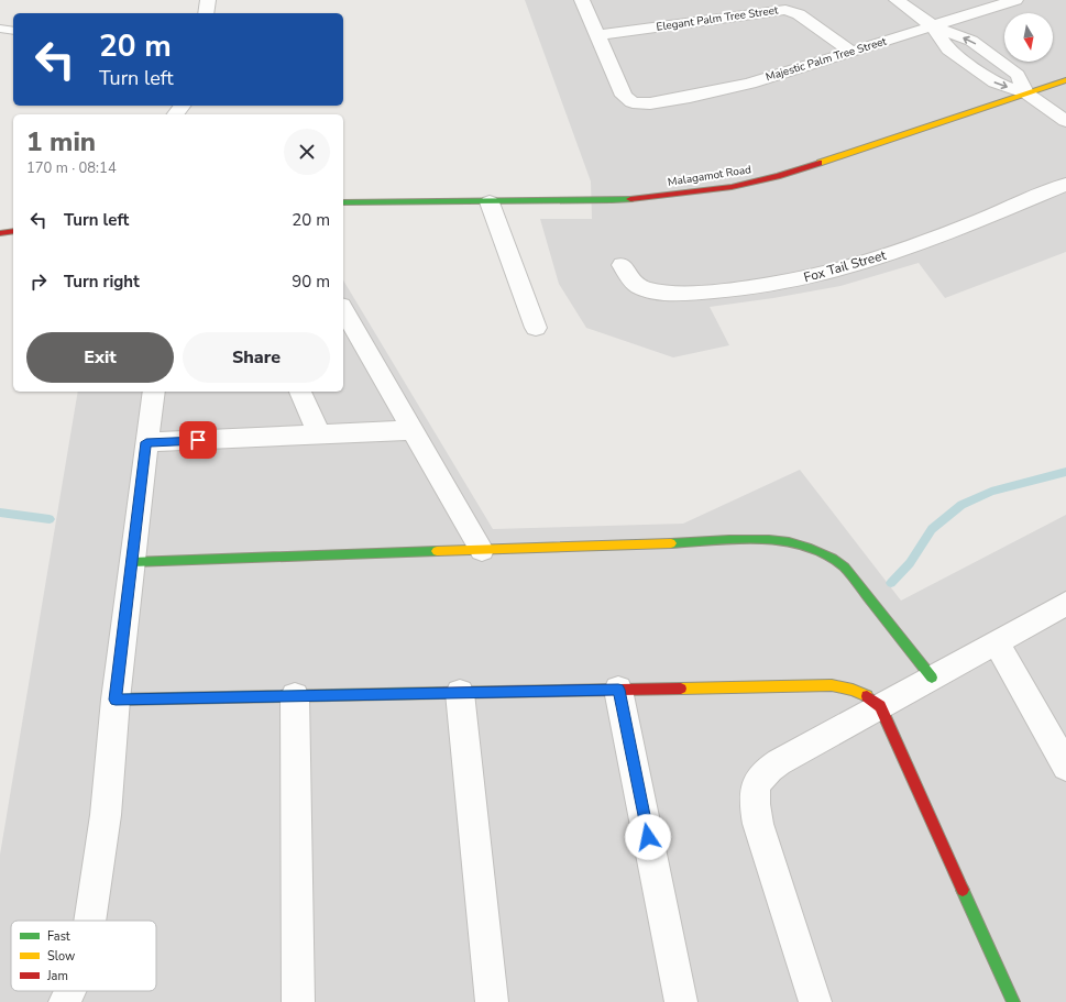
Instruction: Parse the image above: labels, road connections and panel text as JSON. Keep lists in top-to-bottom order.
{
  "streets": {
    "street": [
      "Elegant Palm Tree Street",
      "Majestic Palm Tree Street",
      "Malagamot Road",
      "Fox Tail Street"
    ]
  },
  "crossings": [
    ["Elegant Palm Tree Street", "Majestic Palm Tree Street"]
  ],
  "legend": ["Fast", "Slow", "Jam"],
  "north": "bottom",
  "page": {
    "turn": ["20 m", "Turn left"],
    "heading": ["1 min", "170 m · 08:14"],
    "list": [
      {
        "name": "Turn left",
        "value": "20 m"
      },
      {
        "name": "Turn right",
        "value": "90 m"
      }
    ],
    "buttons": ["Exit", "Share"]
  }
}
